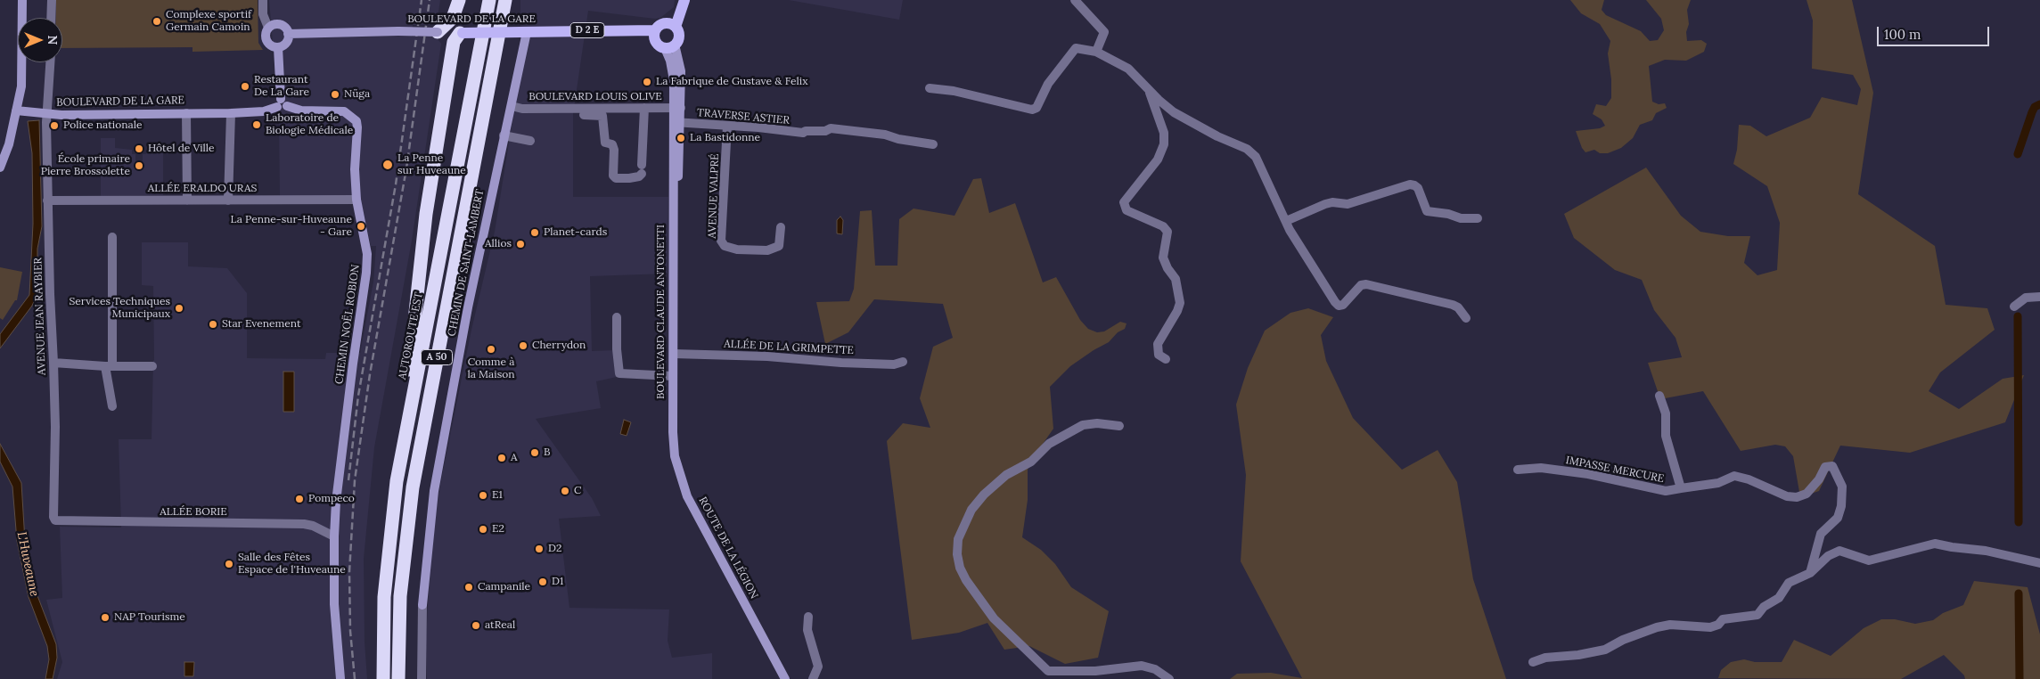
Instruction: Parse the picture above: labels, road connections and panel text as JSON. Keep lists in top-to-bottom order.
{
  "streets": {
    "highway": ["AUTOROUTE EST", "A 50"],
    "main road": [
      "BOULEVARD DE LA GARE",
      "D 2 E",
      "CHEMIN DE SAINT-LAMBERT",
      "BOULEVARD CLAUDE ANTONETTI",
      "CHEMIN NOËL ROBION",
      "ROUTE DE LA LÉGION"
    ],
    "street": [
      "BOULEVARD LOUIS OLIVE",
      "TRAVERSE ASTIER",
      "ALLÉE ERALDO URAS",
      "AVENUE VALPRÉ",
      "AVENUE JEAN RAYBIER",
      "ALLÉE DE LA GRIMPETTE",
      "IMPASSE MERCURE",
      "ALLÉE BORIE"
    ]
  },
  "crossings": [
    ["BOULEVARD DE LA GARE", "CHEMIN DE SAINT-LAMBERT"],
    ["BOULEVARD DE LA GARE", "BOULEVARD CLAUDE ANTONETTI"],
    ["BOULEVARD DE LA GARE", "AVENUE JEAN RAYBIER"],
    ["BOULEVARD DE LA GARE", "CHEMIN NOËL ROBION"],
    ["BOULEVARD LOUIS OLIVE", "CHEMIN DE SAINT-LAMBERT"],
    ["BOULEVARD LOUIS OLIVE", "BOULEVARD CLAUDE ANTONETTI"],
    ["TRAVERSE ASTIER", "AVENUE VALPRÉ"],
    ["TRAVERSE ASTIER", "BOULEVARD CLAUDE ANTONETTI"],
    ["ALLÉE ERALDO URAS", "AVENUE JEAN RAYBIER"],
    ["ALLÉE ERALDO URAS", "CHEMIN NOËL ROBION"],
    ["BOULEVARD CLAUDE ANTONETTI", "ALLÉE DE LA GRIMPETTE"],
    ["BOULEVARD CLAUDE ANTONETTI", "ROUTE DE LA LÉGION"],
    ["AVENUE JEAN RAYBIER", "ALLÉE BORIE"],
    ["CHEMIN NOËL ROBION", "ALLÉE BORIE"]
  ],
  "water": ["L'Huveaune"],
  "places": [
    "Complexe sportif Germain Camoin",
    "La Fabrique de Gustave & Felix",
    "Restaurant De La Gare",
    "Nüga",
    "Laboratoire de Biologie Médicale",
    "Police nationale",
    "La Bastidonne",
    "Hôtel de Ville",
    "La Penne sur Huveaune",
    "École primaire Pierre Brossolette",
    "La Penne-sur-Huveaune - Gare",
    "Planet-cards",
    "Allios",
    "Services Techniques Municipaux",
    "Star Evenement",
    "Cherrydon",
    "Comme à la Maison",
    "B",
    "A",
    "C",
    "E1",
    "Pompeco",
    "E2",
    "D2",
    "Salle des Fêtes Espace de l'Huveaune",
    "D1",
    "Campanile",
    "NAP Tourisme",
    "atReal"
  ],
  "scale_bar": "100 m",
  "north": "right"
}
